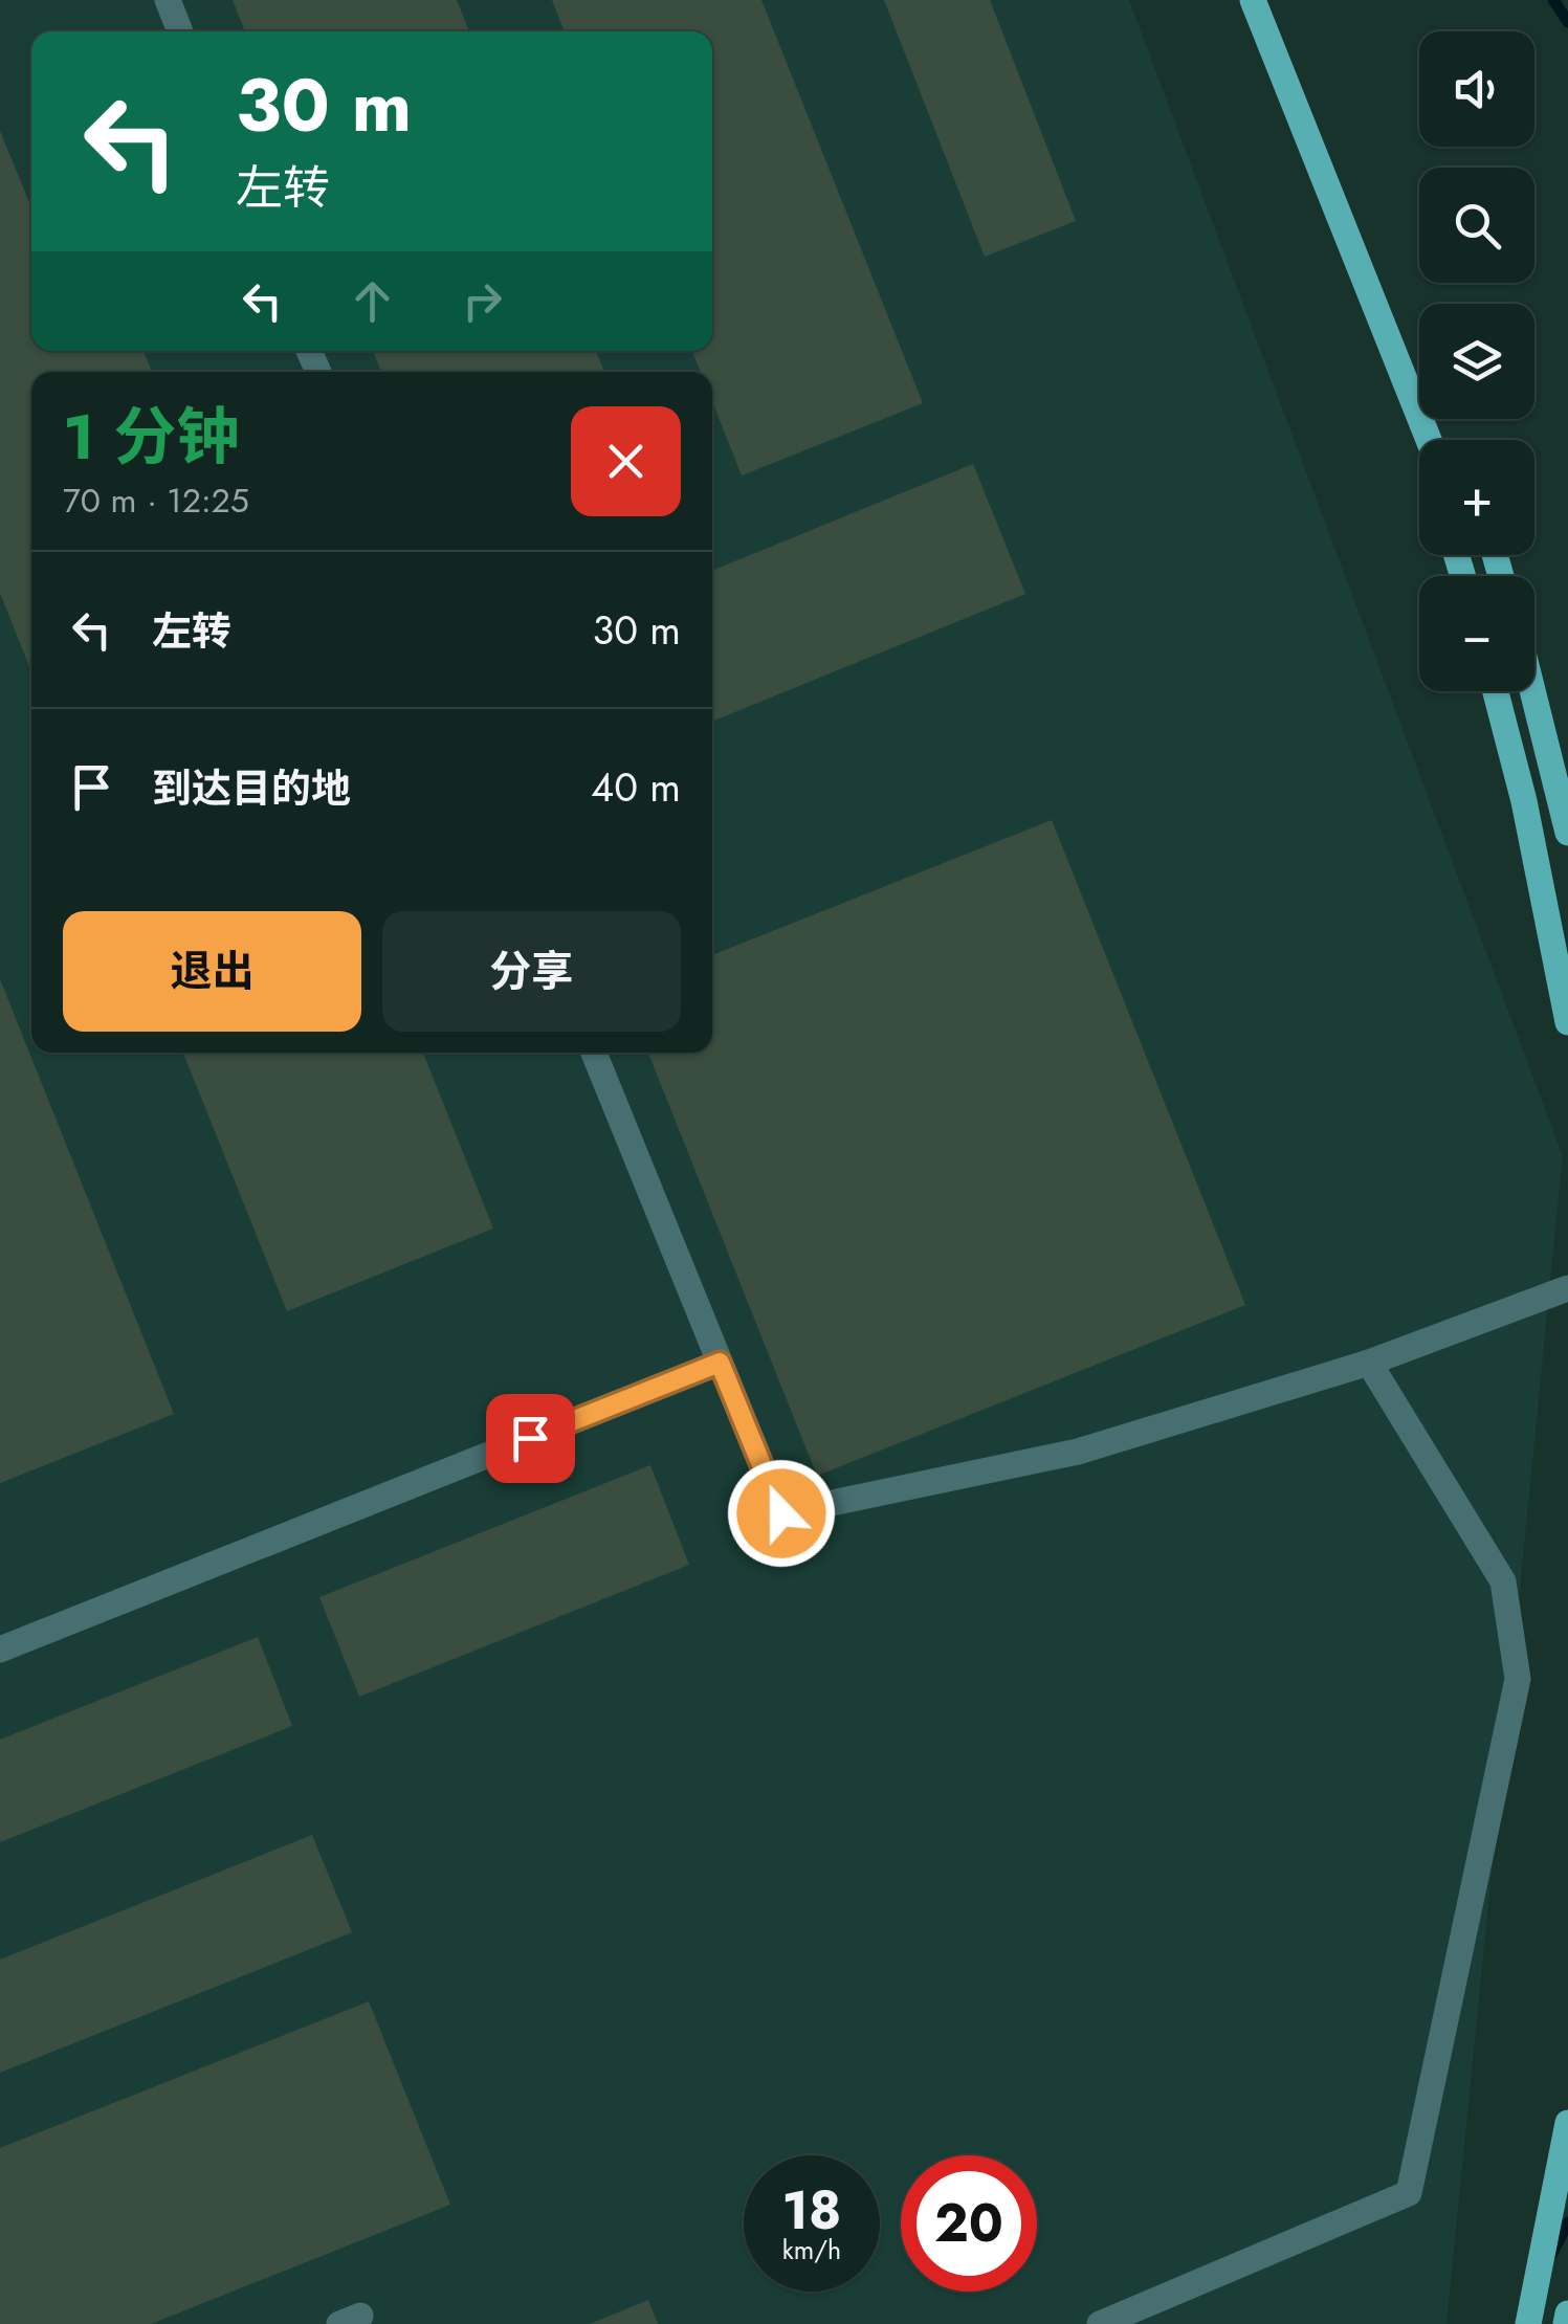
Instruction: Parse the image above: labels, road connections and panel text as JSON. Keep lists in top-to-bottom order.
{
  "page": {
    "map_buttons": ["+", "−"],
    "turn": ["30 m", "左转"],
    "heading": ["1 分钟", "70 m · 12:25"],
    "list": [
      {
        "name": "左转",
        "value": "30 m"
      },
      {
        "name": "到达目的地",
        "value": "40 m"
      }
    ],
    "buttons": ["退出", "分享"],
    "speed": "18 km/h",
    "limit": "20"
  }
}
